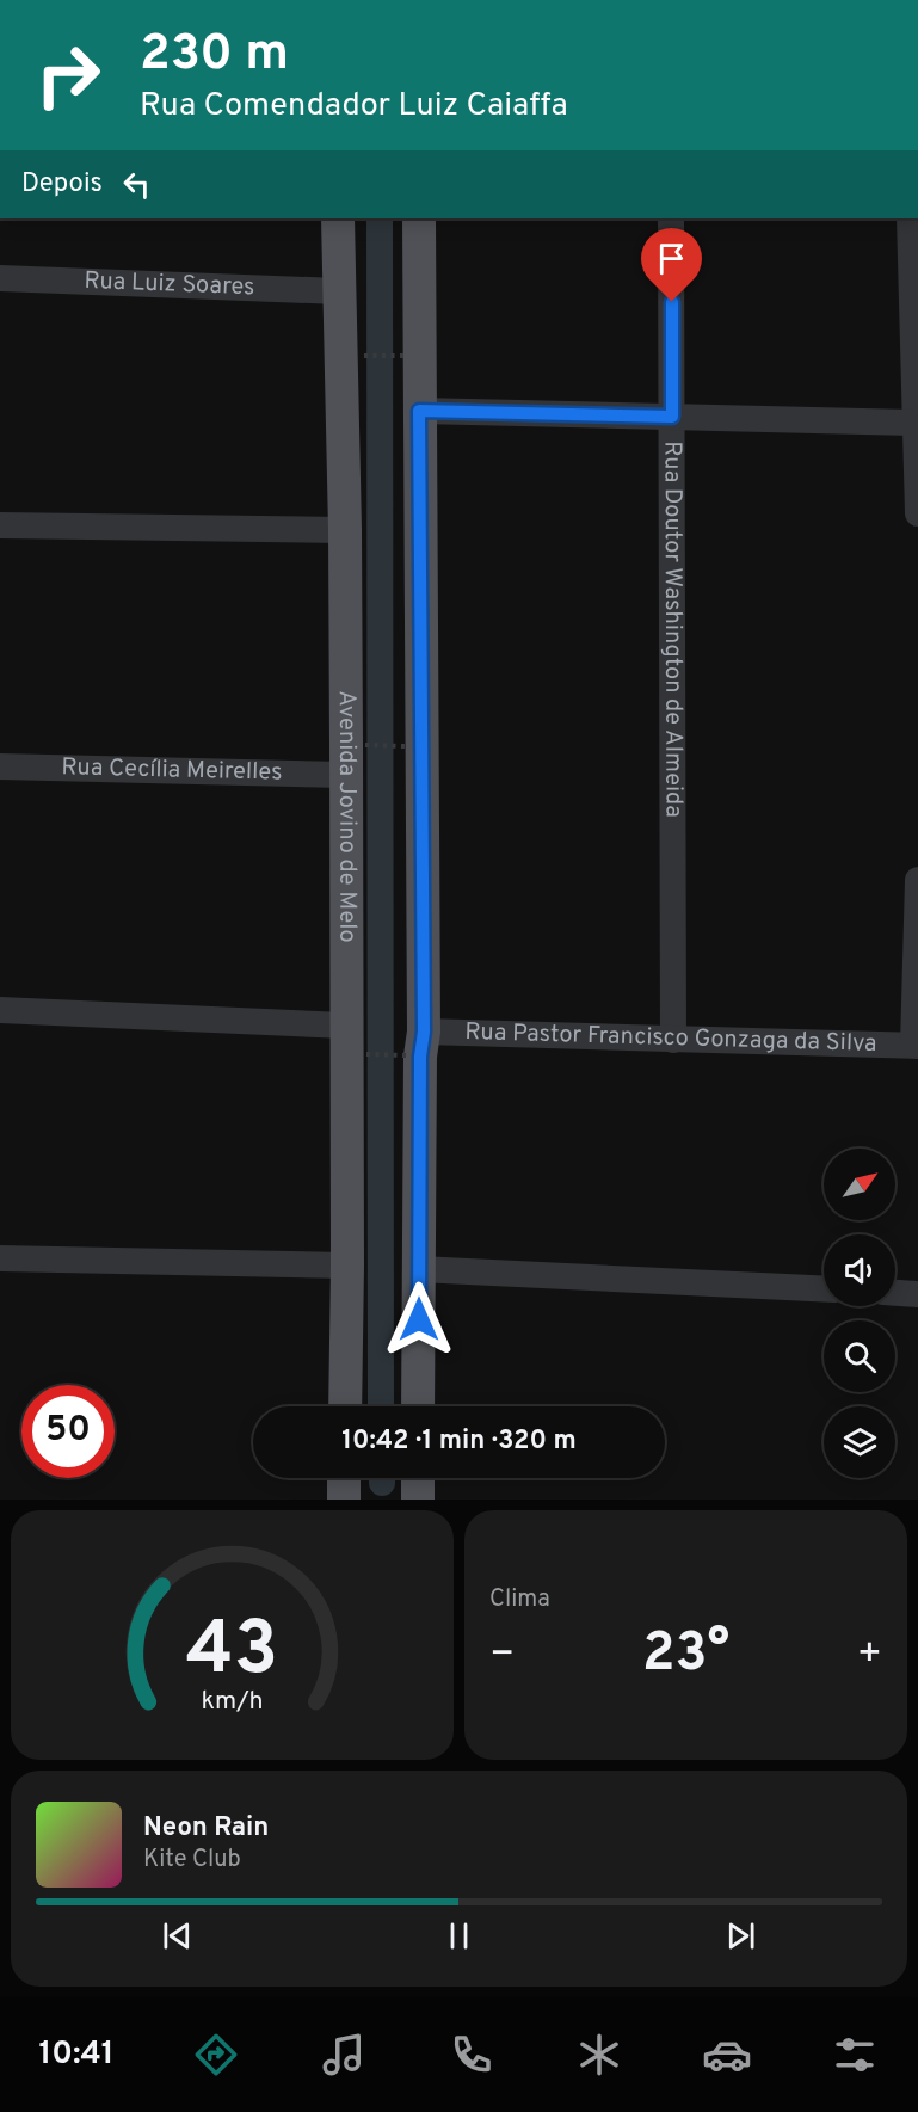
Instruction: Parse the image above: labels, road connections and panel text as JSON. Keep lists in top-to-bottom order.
{
  "streets": {
    "main road": ["Avenida Jovino de Melo"],
    "street": [
      "Rua Luiz Soares",
      "Rua Doutor Washington de Almeida",
      "Rua Cecília Meirelles",
      "Rua Pastor Francisco Gonzaga da Silva"
    ]
  },
  "crossings": [
    ["Rua Luiz Soares", "Avenida Jovino de Melo"],
    ["Rua Doutor Washington de Almeida", "Rua Pastor Francisco Gonzaga da Silva"],
    ["Rua Cecília Meirelles", "Avenida Jovino de Melo"]
  ],
  "north": "top right",
  "page": {
    "turn": ["230 m", "Rua Comendador Luiz Caiaffa"],
    "then": "Depois",
    "limit": "50",
    "trip": "10:42 · 1 min · 320 m",
    "tile": "Clima",
    "heat": ["−", "23°", "+"],
    "song": ["Neon Rain", "Kite Club"],
    "tabs": "10:41",
    "gauge": ["43", "km/h"]
  }
}
